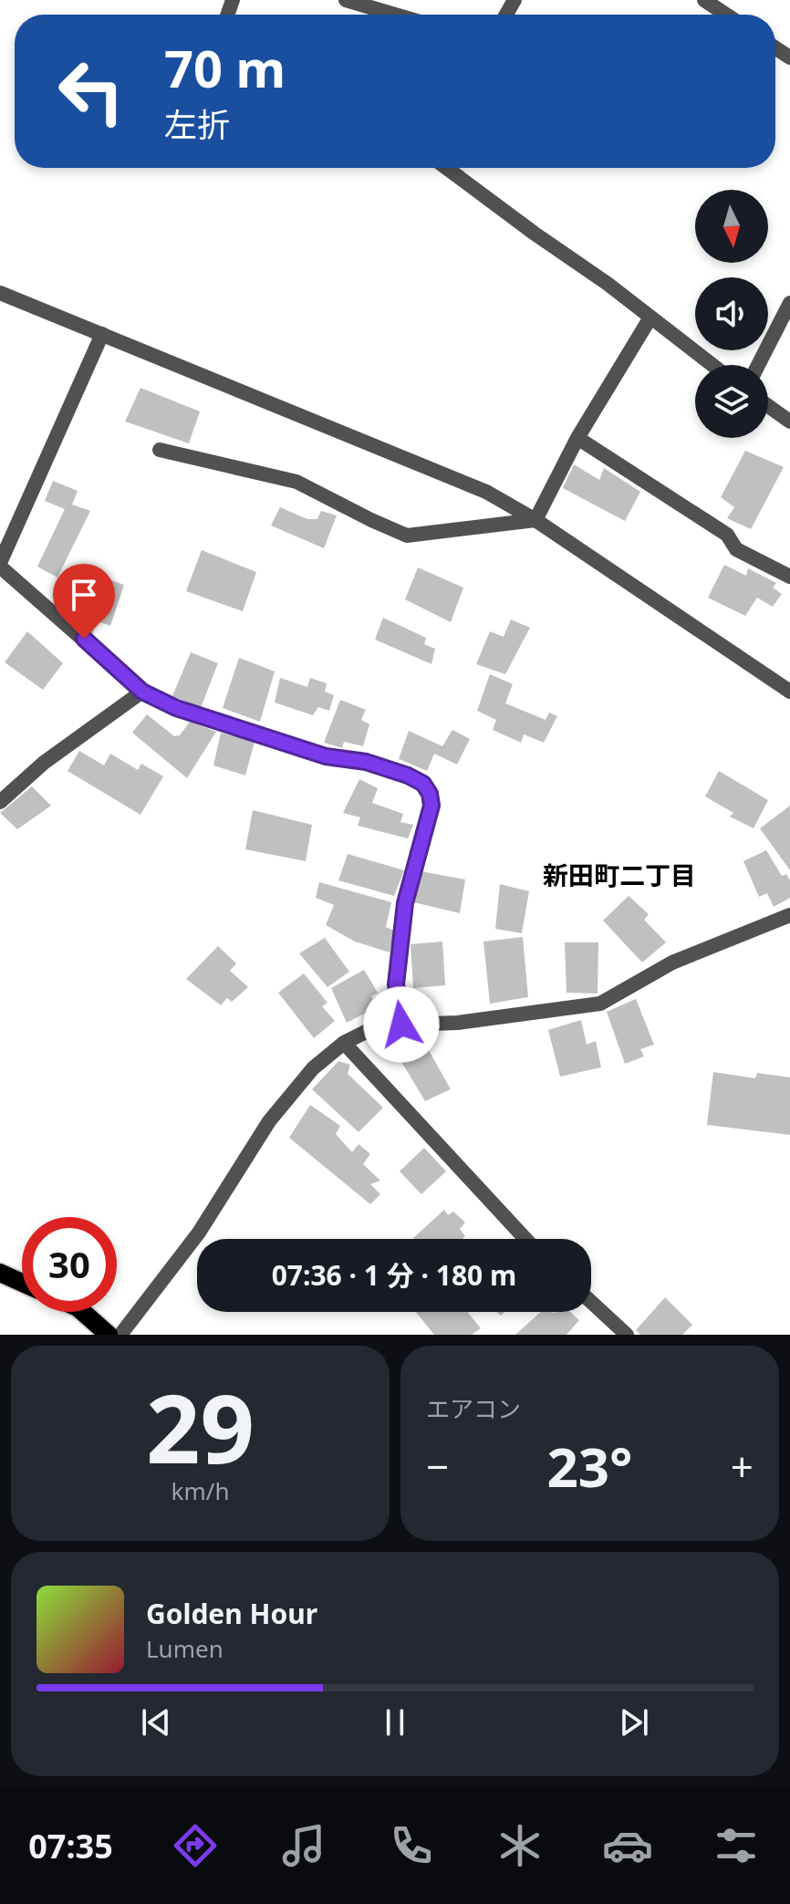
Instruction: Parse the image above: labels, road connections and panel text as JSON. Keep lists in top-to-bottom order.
{
  "districts": ["新田町二丁目"],
  "north": "bottom",
  "page": {
    "turn": ["70 m", "左折"],
    "limit": "30",
    "trip": "07:36 · 1 分 · 180 m",
    "tile": [
      ["29", "km/h"],
      "エアコン"
    ],
    "heat": ["−", "23°", "+"],
    "song": ["Golden Hour", "Lumen"],
    "tabs": "07:35"
  }
}
